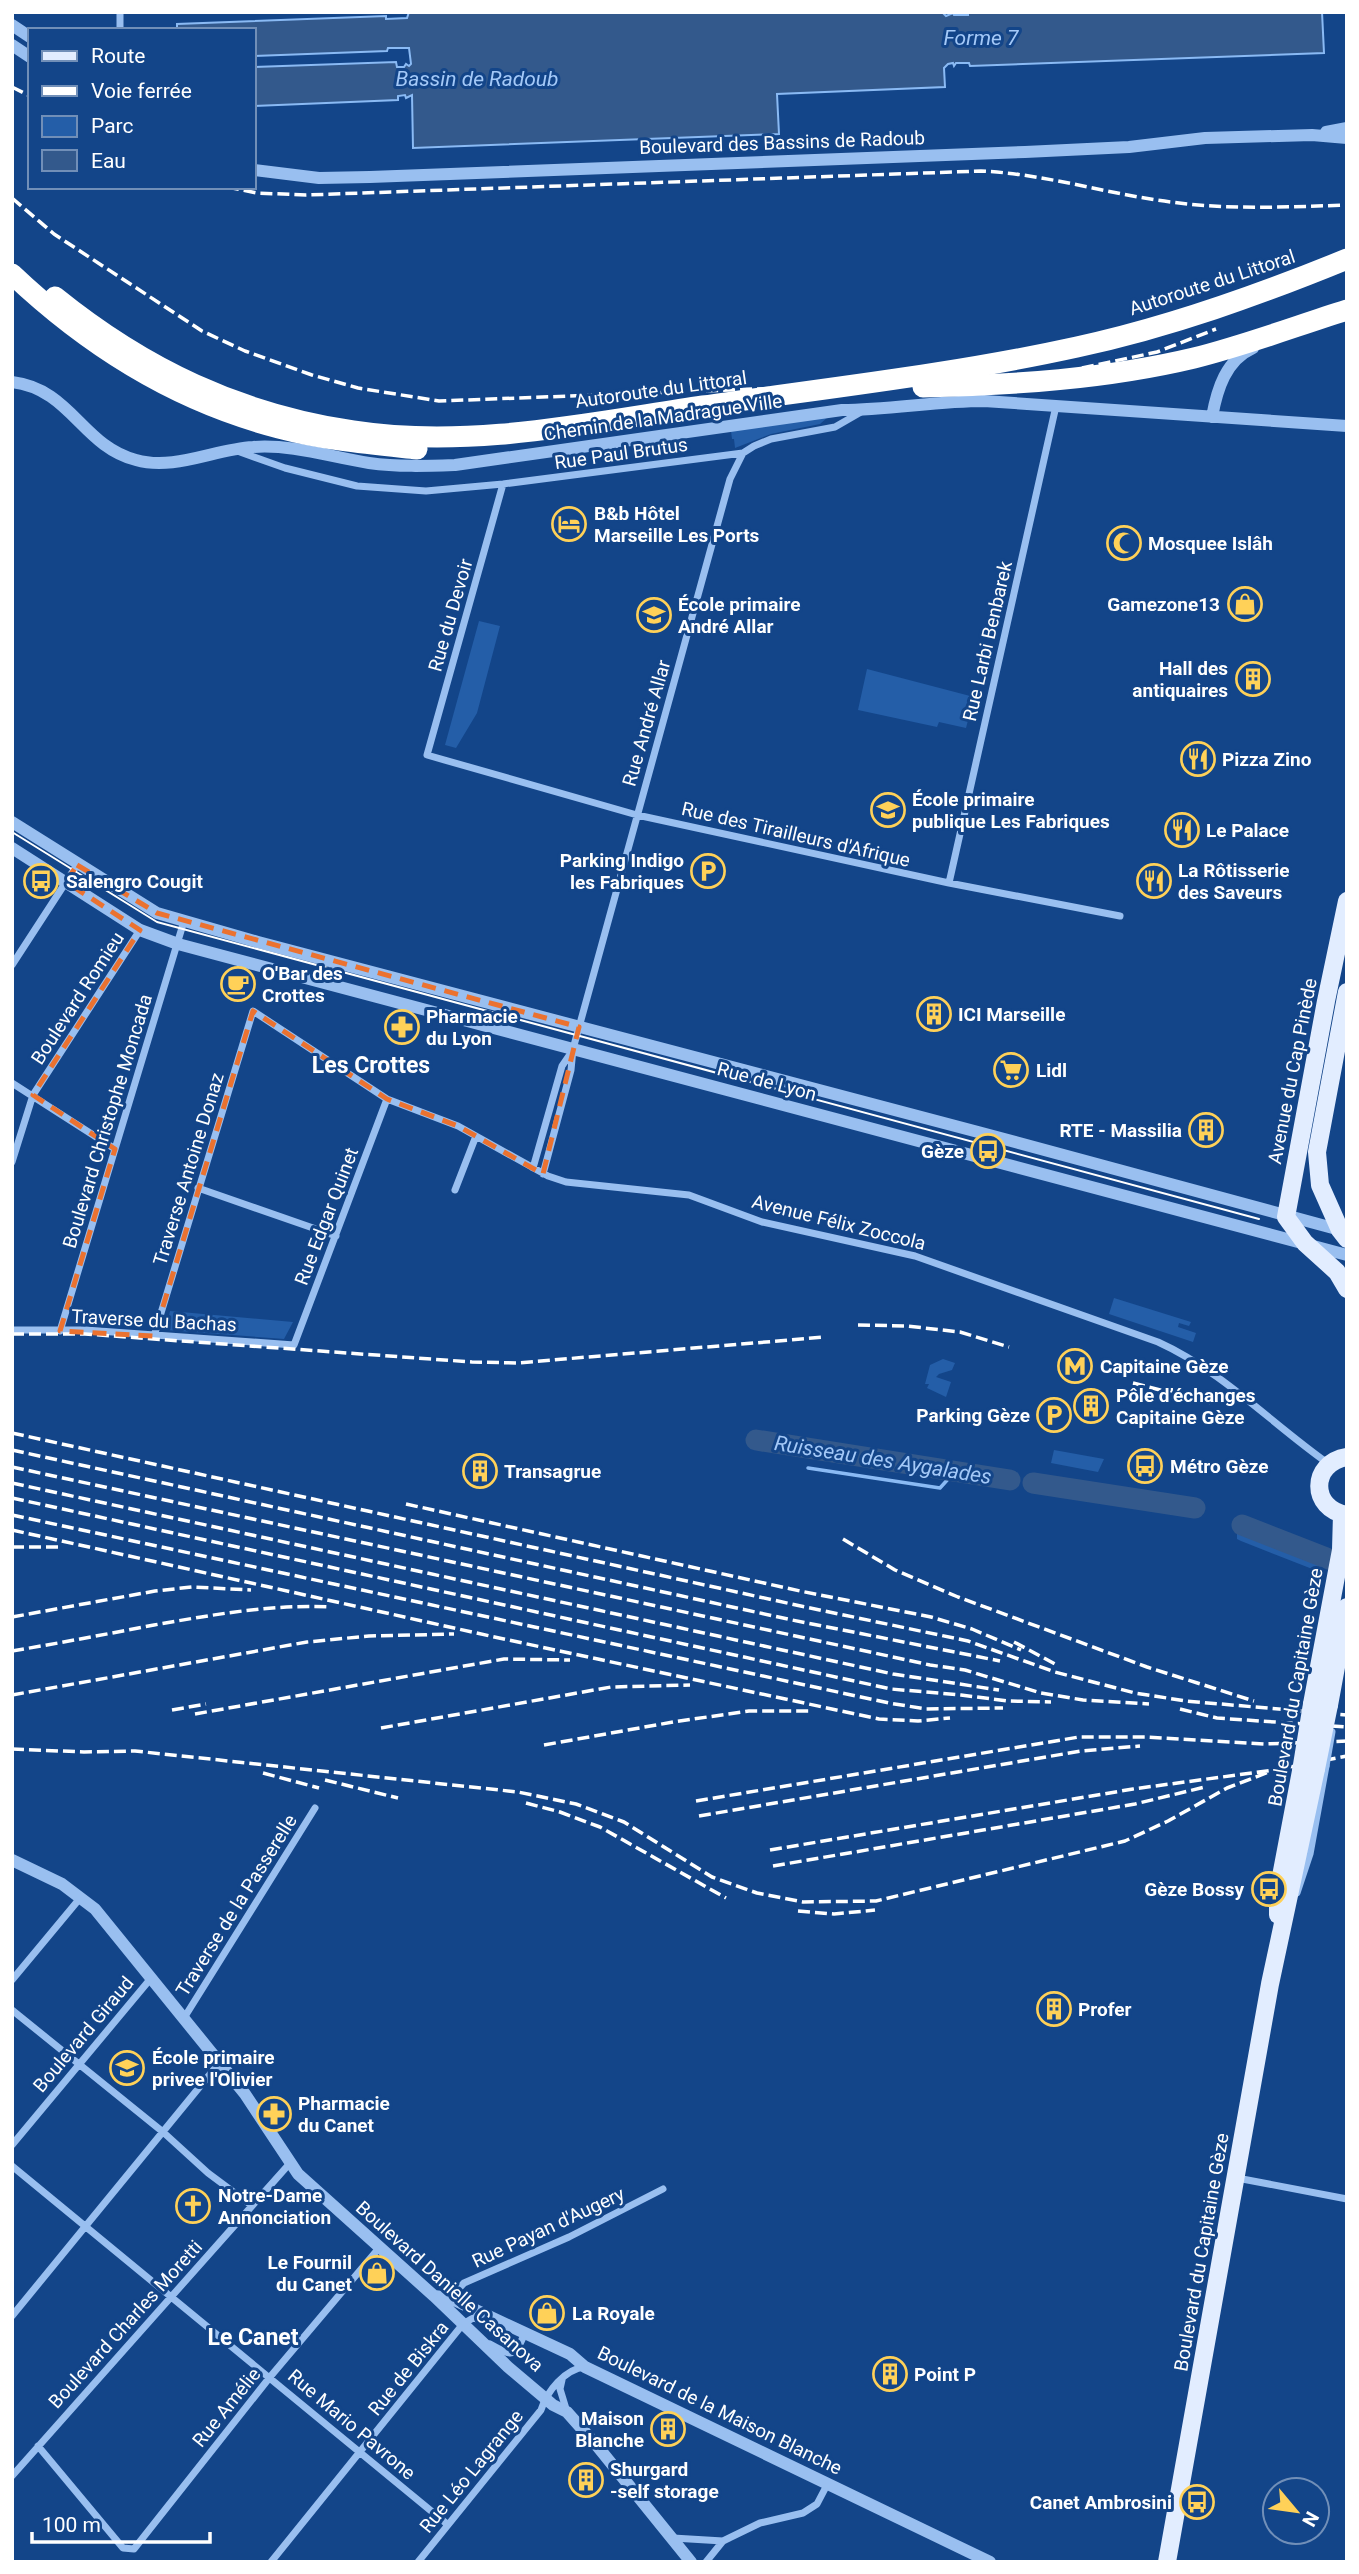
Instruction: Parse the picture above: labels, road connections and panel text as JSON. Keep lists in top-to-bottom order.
{
  "streets": {
    "highway": ["Autoroute du Littoral"],
    "main road": ["Avenue du Cap Pinède", "Boulevard du Capitaine Gèze"],
    "street": [
      "Boulevard des Bassins de Radoub",
      "Chemin de la Madrague Ville",
      "Rue Paul Brutus",
      "Rue du Devoir",
      "Rue Larbi Benbarek",
      "Rue André Allar",
      "Rue des Tirailleurs d'Afrique",
      "Boulevard Romieu",
      "Rue de Lyon",
      "Boulevard Christophe Moncada",
      "Traverse Antoine Donaz",
      "Rue Edgar Quinet",
      "Avenue Félix Zoccola",
      "Traverse du Bachas",
      "Traverse de la Passerelle",
      "Boulevard Giraud",
      "Rue Payan d'Augery",
      "Boulevard Danielle Casanova",
      "Boulevard Charles Moretti",
      "Rue de Biskra",
      "Rue Amélie",
      "Boulevard de la Maison Blanche",
      "Rue Mario Pavrone",
      "Rue Léo Lagrange"
    ]
  },
  "crossings": [
    ["Chemin de la Madrague Ville", "Rue Paul Brutus"],
    ["Chemin de la Madrague Ville", "Rue Larbi Benbarek"],
    ["Rue Paul Brutus", "Rue du Devoir"],
    ["Rue Paul Brutus", "Rue André Allar"],
    ["Rue du Devoir", "Rue des Tirailleurs d'Afrique"],
    ["Rue Larbi Benbarek", "Rue des Tirailleurs d'Afrique"],
    ["Rue André Allar", "Rue des Tirailleurs d'Afrique"],
    ["Rue André Allar", "Rue de Lyon"],
    ["Rue André Allar", "Avenue Félix Zoccola"],
    ["Boulevard Romieu", "Rue de Lyon"],
    ["Avenue du Cap Pinède", "Rue de Lyon"],
    ["Rue de Lyon", "Boulevard Christophe Moncada"],
    ["Boulevard Christophe Moncada", "Traverse du Bachas"],
    ["Traverse Antoine Donaz", "Avenue Félix Zoccola"],
    ["Traverse Antoine Donaz", "Traverse du Bachas"],
    ["Rue Edgar Quinet", "Avenue Félix Zoccola"],
    ["Rue Edgar Quinet", "Traverse du Bachas"],
    ["Avenue Félix Zoccola", "Boulevard du Capitaine Gèze"],
    ["Traverse de la Passerelle", "Boulevard Danielle Casanova"],
    ["Boulevard Giraud", "Boulevard Danielle Casanova"],
    ["Rue Payan d'Augery", "Boulevard de la Maison Blanche"],
    ["Boulevard Danielle Casanova", "Boulevard Charles Moretti"],
    ["Boulevard Danielle Casanova", "Rue de Biskra"],
    ["Boulevard Danielle Casanova", "Rue Amélie"],
    ["Boulevard Danielle Casanova", "Boulevard de la Maison Blanche"],
    ["Boulevard Danielle Casanova", "Rue Léo Lagrange"],
    ["Boulevard Charles Moretti", "Rue Amélie"],
    ["Boulevard Charles Moretti", "Rue Mario Pavrone"],
    ["Rue de Biskra", "Rue Mario Pavrone"],
    ["Rue Amélie", "Rue Mario Pavrone"],
    ["Boulevard de la Maison Blanche", "Rue Léo Lagrange"],
    ["Rue Mario Pavrone", "Rue Léo Lagrange"]
  ],
  "districts": ["Les Crottes", "Le Canet"],
  "water": ["Forme 7", "Bassin de Radoub", "Ruisseau des Aygalades"],
  "places": {
    "hotel": ["B&b Hôtel Marseille Les Ports"],
    "mosque": ["Mosquee Islâh"],
    "shop": ["Gamezone13", "Le Fournil du Canet", "La Royale"],
    "school or university": ["École primaire André Allar", "École primaire publique Les Fabriques", "École primaire privee l'Olivier"],
    "building": [
      "Hall des antiquaires",
      "ICI Marseille",
      "RTE - Massilia",
      "Pôle d’échanges Capitaine Gèze",
      "Transagrue",
      "Profer",
      "Point P",
      "Maison Blanche",
      "Shurgard -self storage"
    ],
    "restaurant": ["Pizza Zino", "Le Palace", "La Rôtisserie des Saveurs"],
    "parking": ["Parking Indigo les Fabriques", "Parking Gèze"],
    "bus stop": [
      "Salengro Cougit",
      "Gèze",
      "Métro Gèze",
      "Gèze Bossy",
      "Canet Ambrosini"
    ],
    "cafe": ["O'Bar des Crottes"],
    "pharmacy": ["Pharmacie du Lyon", "Pharmacie du Canet"],
    "supermarket": ["Lidl"],
    "metro station": ["Capitaine Gèze"],
    "church": ["Notre-Dame Annonciation"]
  },
  "legend": [
    "Route",
    "Voie ferrée",
    "Parc",
    "Eau"
  ],
  "scale_bar": "100 m",
  "north": "bottom right"
}
